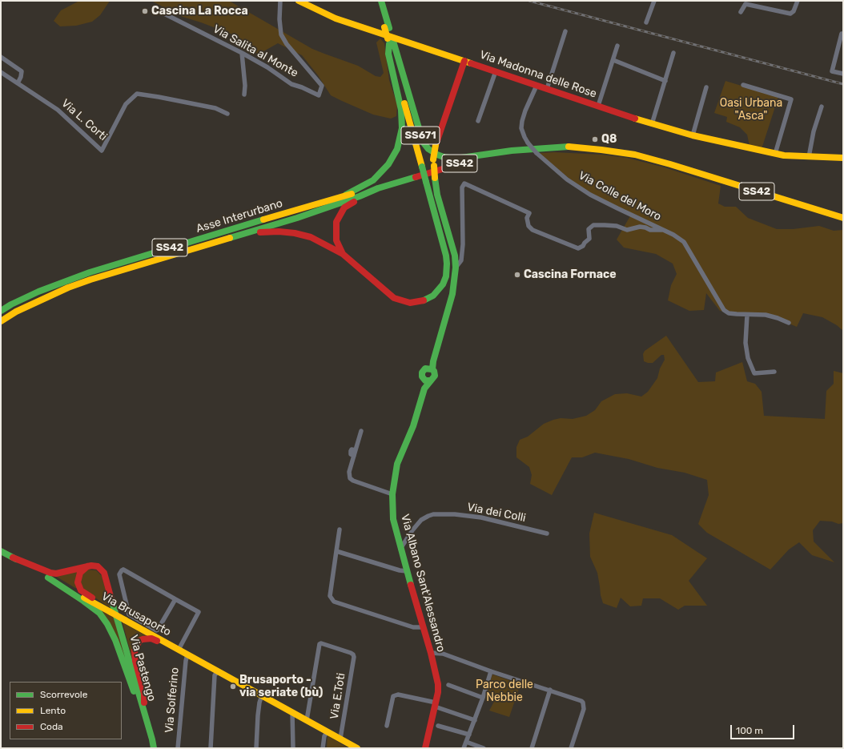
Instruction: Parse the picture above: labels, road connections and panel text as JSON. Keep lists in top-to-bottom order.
{
  "streets": {
    "main road": [
      "Via Madonna delle Rose",
      "SS671",
      "SS42",
      "Asse Interurbano",
      "Via Albano Sant'Alessandro",
      "Via Brusaporto",
      "Via Pastengo"
    ],
    "street": [
      "Via Salita al Monte",
      "Via L. Corti",
      "Via Colle del Moro",
      "Via dei Colli",
      "Via E.Toti",
      "Via Solferino"
    ]
  },
  "crossings": [
    ["Via Madonna delle Rose", "Via Colle del Moro"],
    ["SS671", "SS42"],
    ["SS42", "Asse Interurbano"],
    ["Via dei Colli", "Via Albano Sant'Alessandro"],
    ["Via Brusaporto", "Via E.Toti"],
    ["Via Brusaporto", "Via Solferino"]
  ],
  "parks": ["Oasi Urbana \"Asca\"", "Parco delle Nebbie"],
  "places": [
    "Cascina La Rocca",
    "Q8",
    "Cascina Fornace",
    "Brusaporto - via seriate (bù)"
  ],
  "legend": ["Scorrevole", "Lento", "Coda"],
  "scale_bar": "100 m"
}
